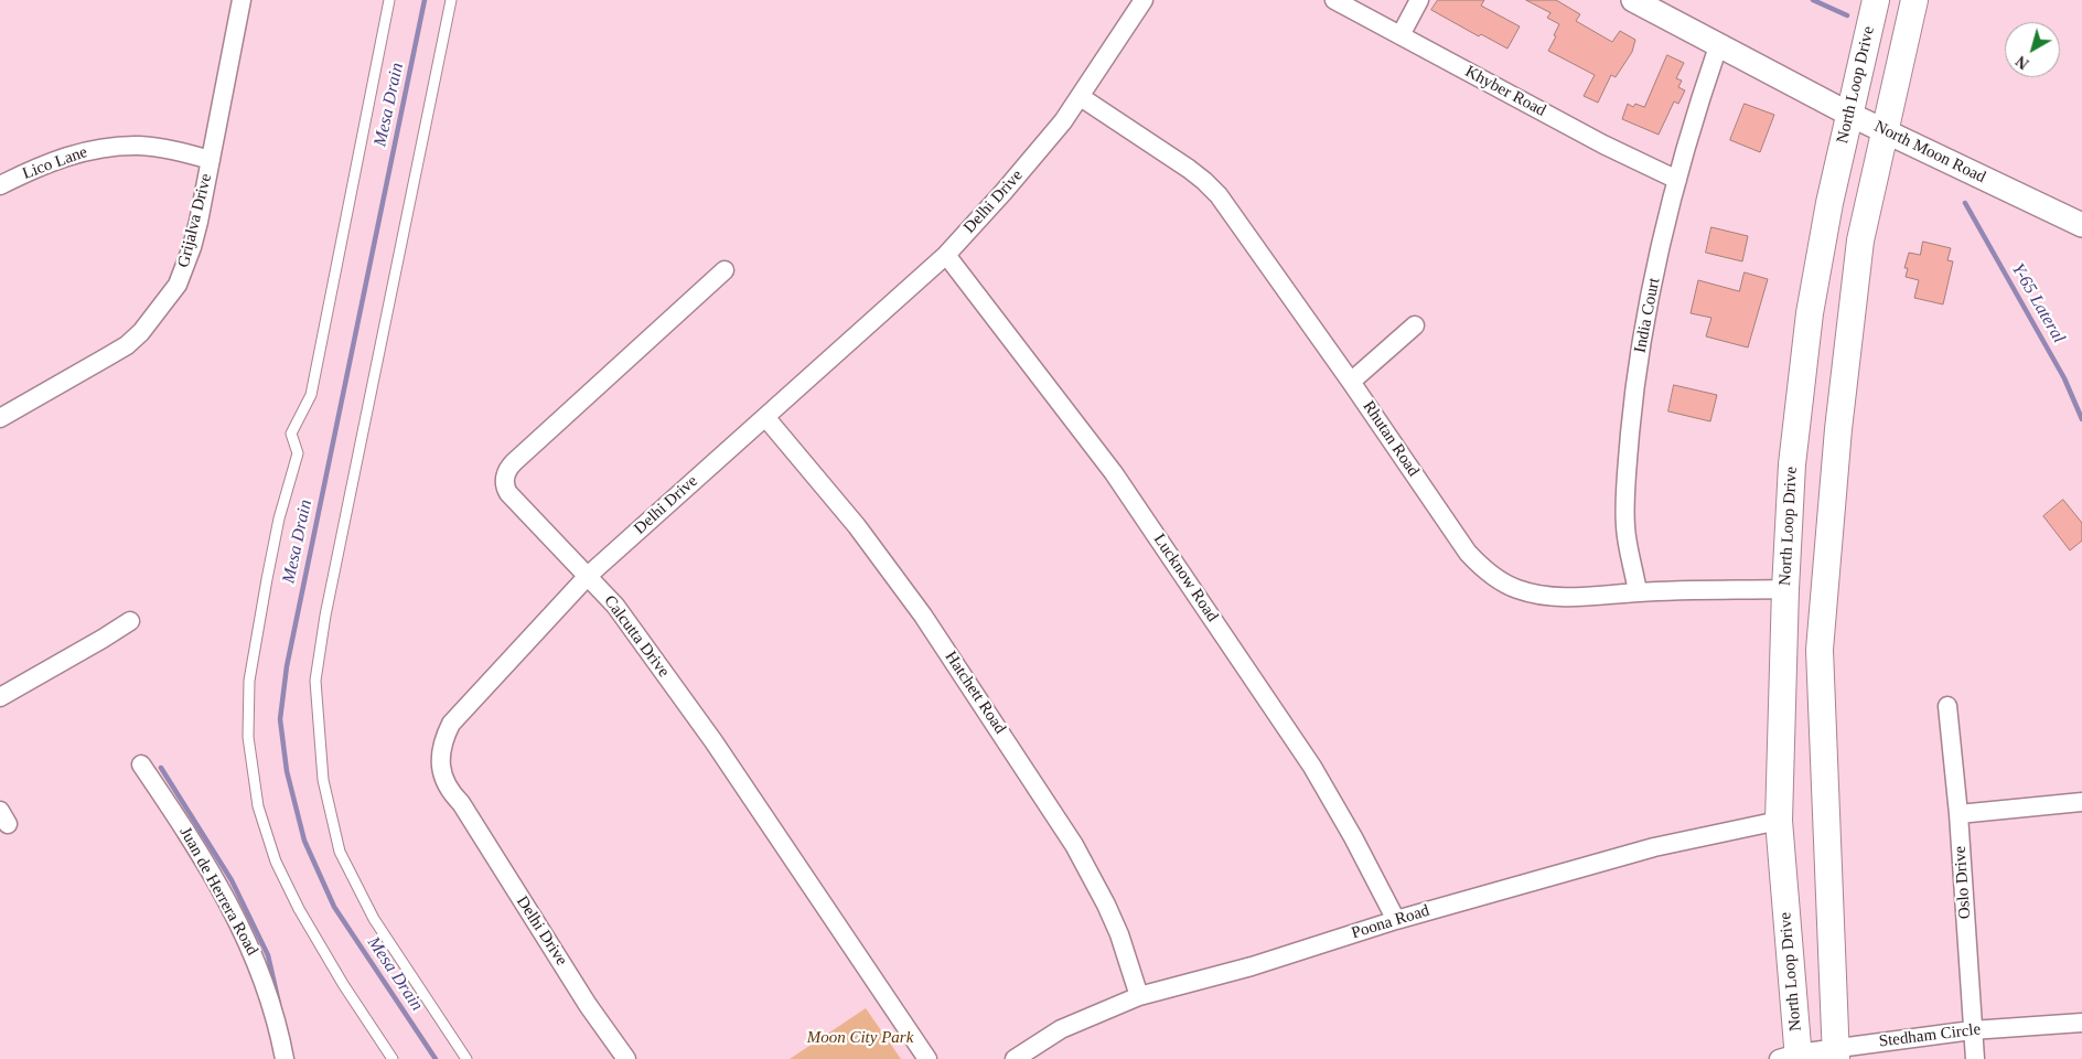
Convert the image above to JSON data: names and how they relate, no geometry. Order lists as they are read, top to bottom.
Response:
{
  "streets": {
    "main road": ["North Loop Drive"],
    "street": [
      "Khyber Road",
      "North Moon Road",
      "Lico Lane",
      "Delhi Drive",
      "Grijalva Drive",
      "India Court",
      "Rhutan Road",
      "Lucknow Road",
      "Calcutta Drive",
      "Hatchett Road",
      "Oslo Drive",
      "Juan de Herrera Road",
      "Poona Road",
      "Stedham Circle"
    ]
  },
  "crossings": [
    ["North Loop Drive", "North Moon Road"],
    ["North Loop Drive", "Rhutan Road"],
    ["North Loop Drive", "Poona Road"],
    ["North Loop Drive", "Stedham Circle"],
    ["Khyber Road", "India Court"],
    ["North Moon Road", "India Court"],
    ["Lico Lane", "Grijalva Drive"],
    ["Delhi Drive", "Rhutan Road"],
    ["Delhi Drive", "Lucknow Road"],
    ["Delhi Drive", "Calcutta Drive"],
    ["Delhi Drive", "Hatchett Road"],
    ["India Court", "Rhutan Road"],
    ["Lucknow Road", "Poona Road"],
    ["Hatchett Road", "Poona Road"],
    ["Oslo Drive", "Stedham Circle"]
  ],
  "water": ["Mesa Drain", "Y-65 Lateral"],
  "parks": ["Moon City Park"],
  "north": "bottom left"
}
